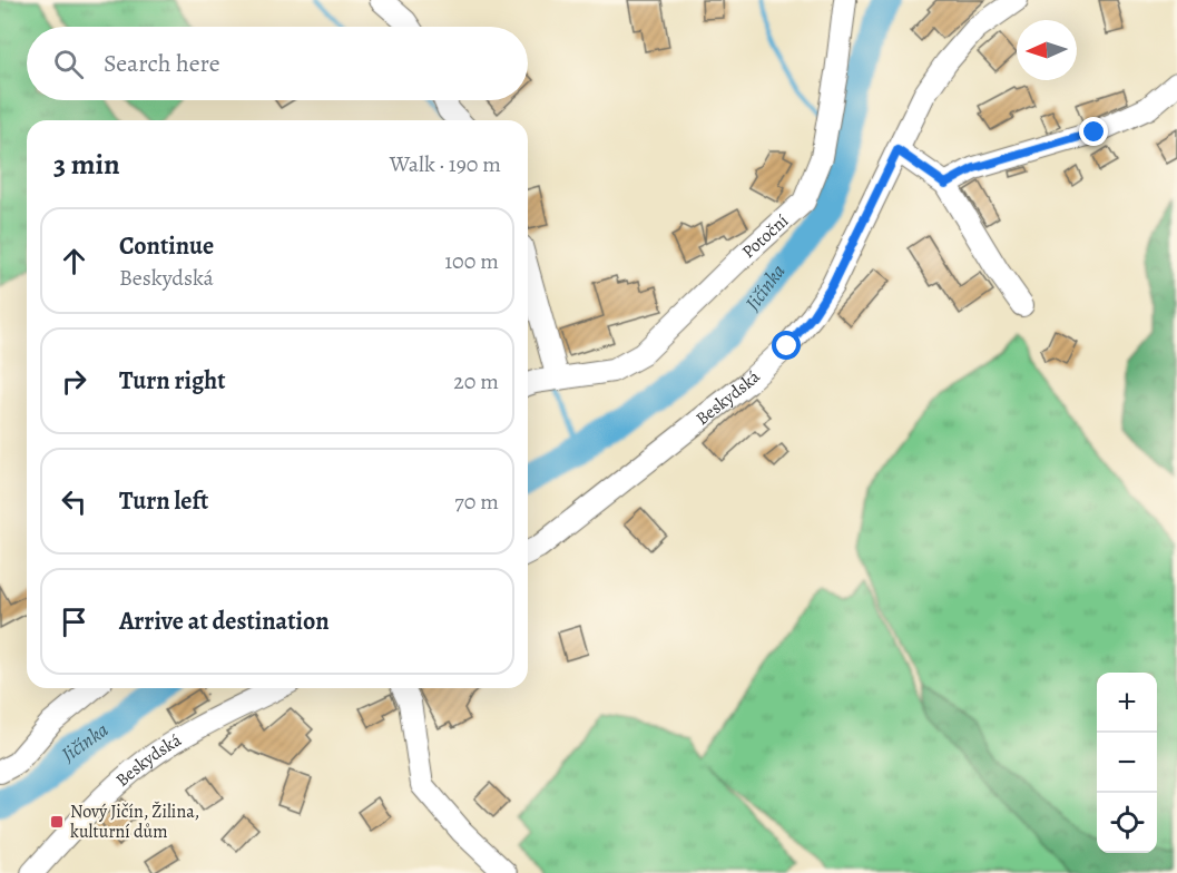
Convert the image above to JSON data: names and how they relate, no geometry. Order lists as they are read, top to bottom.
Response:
{
  "streets": {
    "street": ["Potoční", "Beskydská"]
  },
  "water": ["Jičínka"],
  "places": {
    "transit": ["Nový Jičín, Žilina, kulturní dům"]
  },
  "north": "left",
  "page": {
    "search": "Search here",
    "heading": ["3 min", "Walk · 190 m"],
    "list": [
      ["Continue", "Beskydská", "100 m"],
      ["Turn right", "20 m"],
      ["Turn left", "70 m"],
      "Arrive at destination"
    ],
    "map_buttons": ["+", "−"]
  }
}
